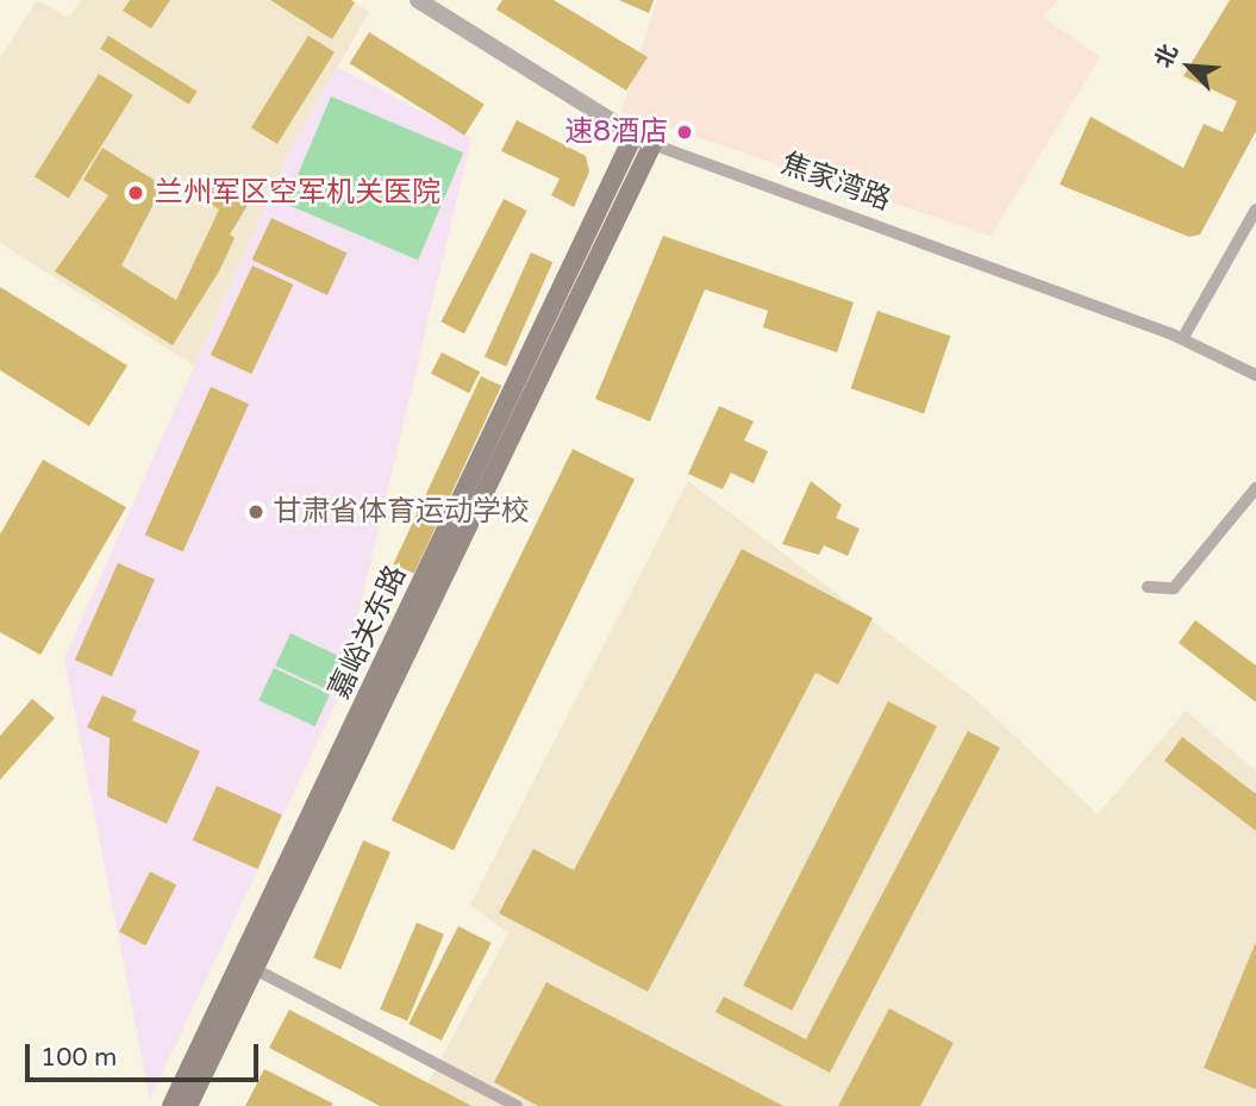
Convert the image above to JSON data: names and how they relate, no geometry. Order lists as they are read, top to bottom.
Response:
{
  "streets": {
    "main road": ["嘉峪关东路"],
    "street": ["焦家湾路"]
  },
  "crossings": [
    ["焦家湾路", "嘉峪关东路"]
  ],
  "places": ["速8酒店", "兰州军区空军机关医院", "甘肃省体育运动学校"],
  "scale_bar": "100 m",
  "north": "top left"
}
